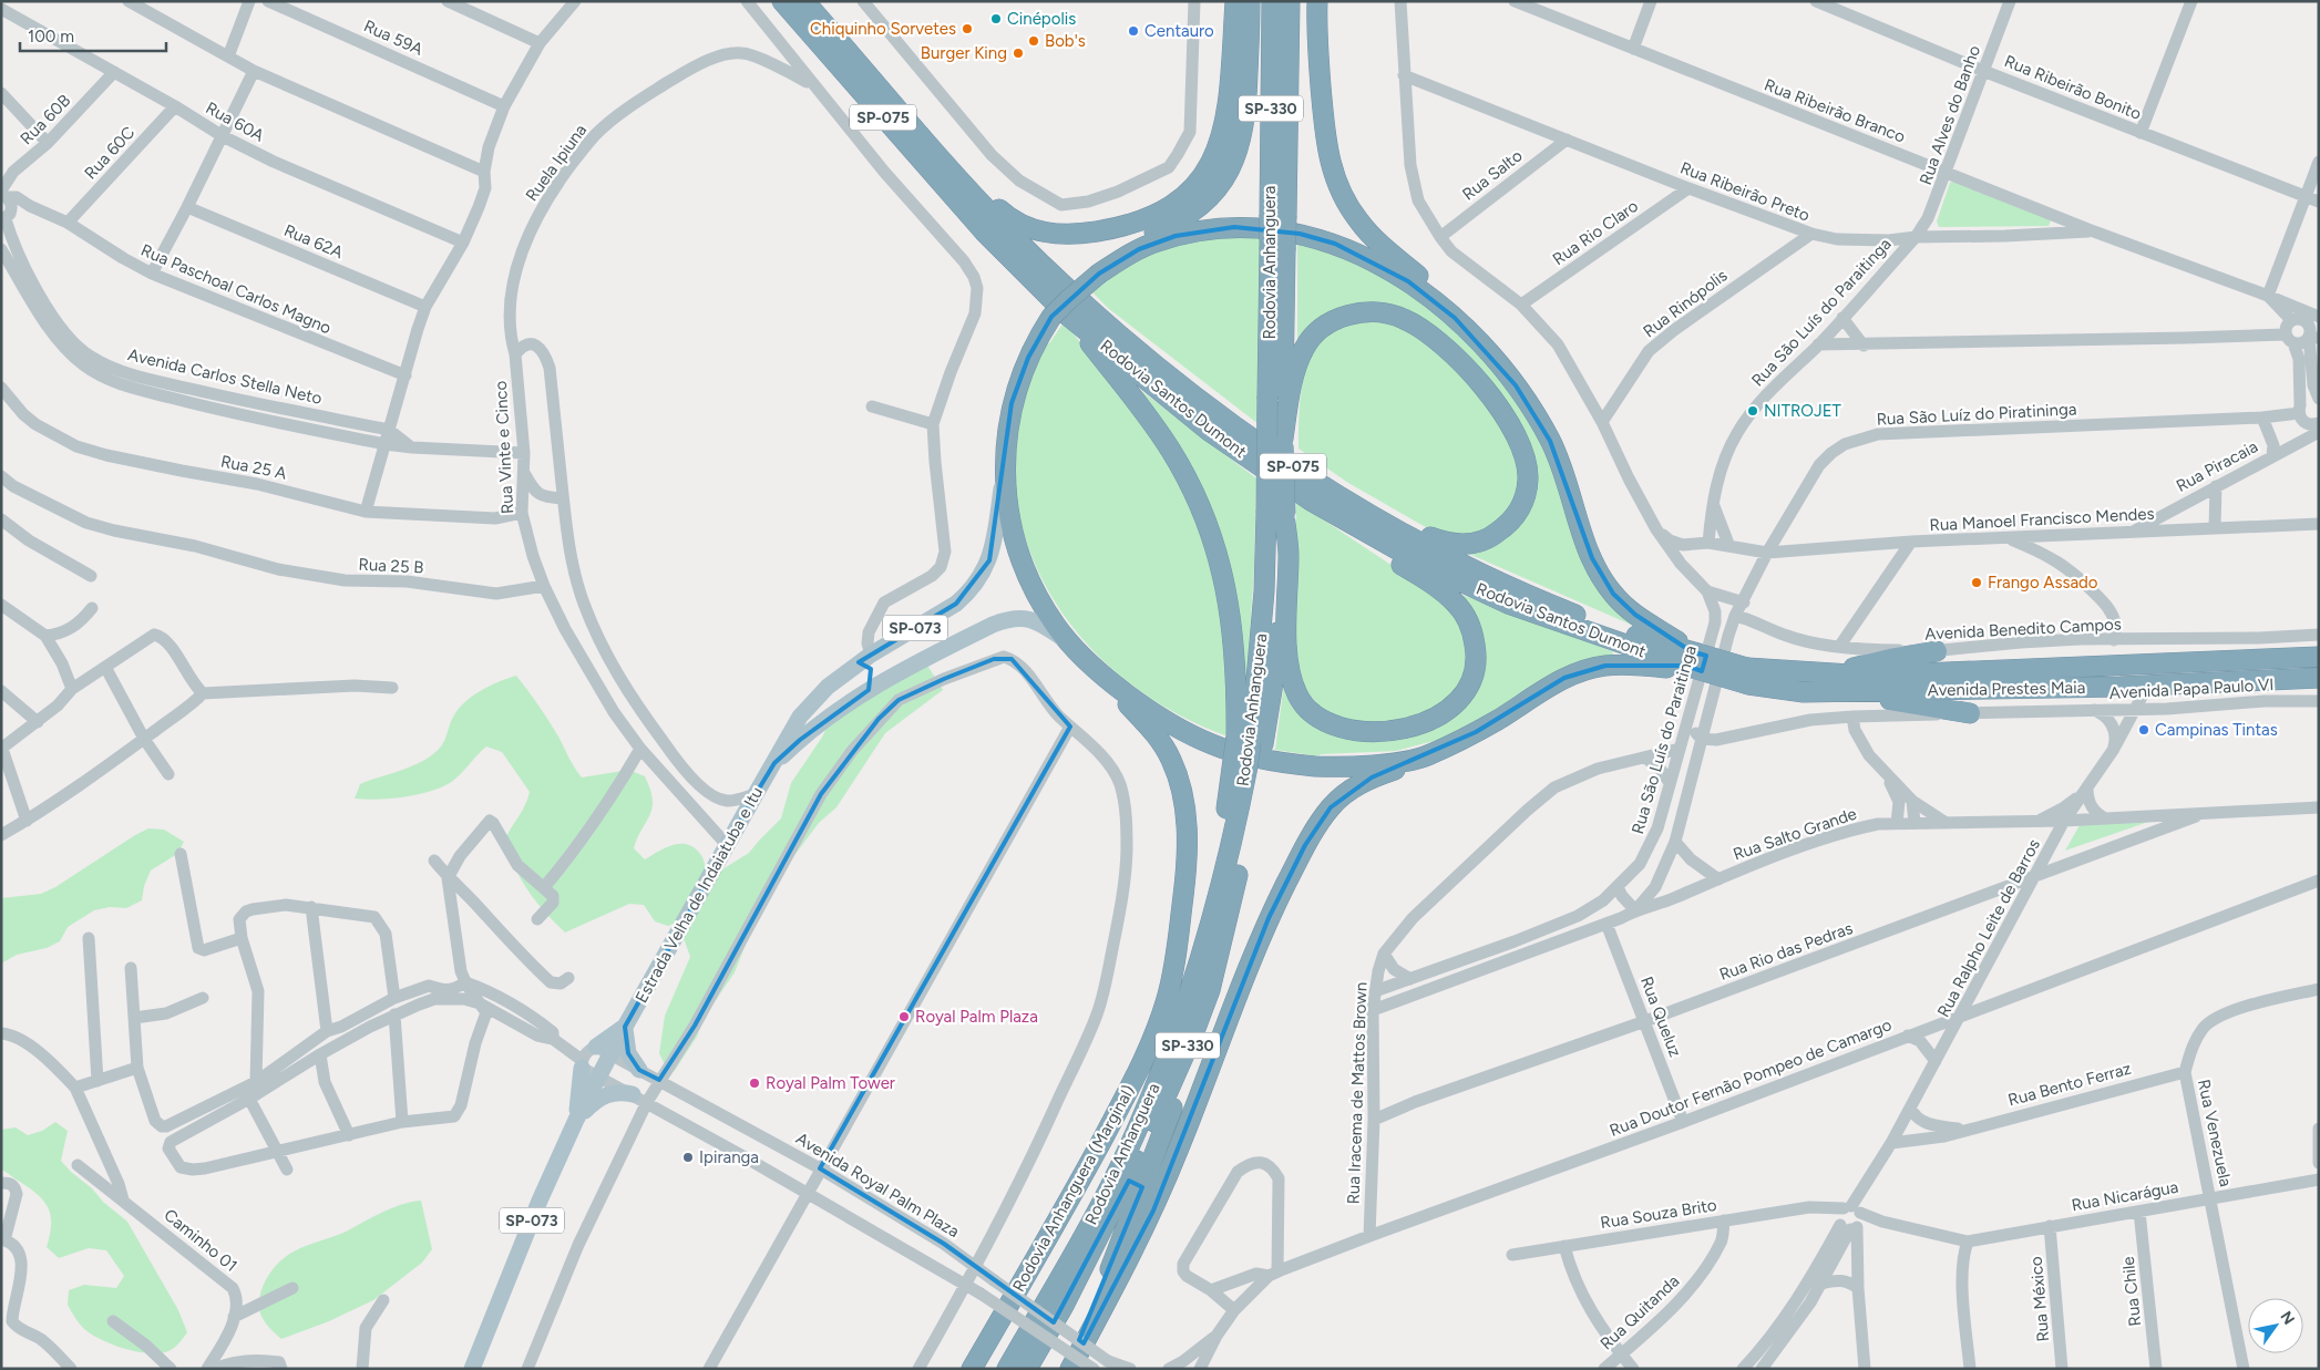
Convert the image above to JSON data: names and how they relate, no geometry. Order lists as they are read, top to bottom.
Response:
{
  "streets": {
    "highway": [
      "SP-330",
      "SP-075",
      "Rodovia Anhanguera",
      "Rodovia Santos Dumont",
      "Avenida Prestes Maia",
      "Rodovia Anhanguera (Marginal)"
    ],
    "main road": ["SP-073", "Estrada Velha de Indaiatuba e Itu"],
    "street": [
      "Rua 59A",
      "Rua Ribeirão Bonito",
      "Rua Ribeirão Branco",
      "Rua Alves do Banho",
      "Rua 60B",
      "Rua 60A",
      "Rua 60C",
      "Ruela Ipiuna",
      "Rua Salto",
      "Rua Ribeirão Preto",
      "Rua Rio Claro",
      "Rua 62A",
      "Rua Paschoal Carlos Magno",
      "Rua Rinópolis",
      "Rua São Luís do Paraitinga",
      "Avenida Carlos Stella Neto",
      "Rua São Luíz do Piratininga",
      "Rua Vinte e Cinco",
      "Rua Piracaia",
      "Rua 25 A",
      "Rua Manoel Francisco Mendes",
      "Rua 25 B",
      "Avenida Benedito Campos",
      "Avenida Papa Paulo VI",
      "Rua Salto Grande",
      "Rua Ralpho Leite de Barros",
      "Rua Rio das Pedras",
      "Rua Queluz",
      "Rua Doutor Fernão Pompeo de Camargo",
      "Rua Bento Ferraz",
      "Rua Iracema de Mattos Brown",
      "Rua Venezuela",
      "Avenida Royal Palm Plaza",
      "Rua Nicarágua",
      "Rua Souza Brito",
      "Caminho 01",
      "Rua Chile",
      "Rua México",
      "Rua Quitanda"
    ]
  },
  "crossings": [
    ["Rua Ribeirão Bonito", "Rua Alves do Banho"],
    ["Rua Ribeirão Branco", "Rua Alves do Banho"],
    ["Rua Ribeirão Branco", "Rua Ribeirão Preto"],
    ["Rua Alves do Banho", "Rua Ribeirão Preto"],
    ["Rua Alves do Banho", "Rua São Luís do Paraitinga"],
    ["Rua 60B", "Rua 60A"],
    ["Rua 60B", "Rua Paschoal Carlos Magno"],
    ["Rua 60B", "Avenida Carlos Stella Neto"],
    ["Rua 60A", "Rua 60C"],
    ["Rua 60C", "Rua Paschoal Carlos Magno"],
    ["Ruela Ipiuna", "Rua Vinte e Cinco"],
    ["Rua Salto", "Rua Ribeirão Preto"],
    ["Rua Ribeirão Preto", "Rua Rio Claro"],
    ["Rua Ribeirão Preto", "Rua Rinópolis"],
    ["Rua Ribeirão Preto", "Rua São Luís do Paraitinga"],
    ["Rua Paschoal Carlos Magno", "Avenida Carlos Stella Neto"],
    ["Rua São Luís do Paraitinga", "Rua São Luíz do Piratininga"],
    ["Rua São Luís do Paraitinga", "Rua Iracema de Mattos Brown"],
    ["Rodovia Santos Dumont", "Avenida Prestes Maia"],
    ["Rua São Luíz do Piratininga", "Rua Manoel Francisco Mendes"],
    ["Rua São Luíz do Piratininga", "Avenida Benedito Campos"],
    ["Rua São Luíz do Piratininga", "Avenida Papa Paulo VI"],
    ["Rua São Luíz do Piratininga", "Rua Salto Grande"],
    ["Rua Vinte e Cinco", "Rua 25 A"],
    ["Rua Vinte e Cinco", "Rua 25 B"],
    ["Rua Vinte e Cinco", "Estrada Velha de Indaiatuba e Itu"],
    ["Rua Piracaia", "Rua Manoel Francisco Mendes"],
    ["SP-073", "Estrada Velha de Indaiatuba e Itu"],
    ["SP-073", "Avenida Royal Palm Plaza"],
    ["Avenida Prestes Maia", "Rua Ralpho Leite de Barros"],
    ["Avenida Papa Paulo VI", "Rua Ralpho Leite de Barros"],
    ["Rua Salto Grande", "Rua Ralpho Leite de Barros"],
    ["Rua Salto Grande", "Rua Rio das Pedras"],
    ["Rua Salto Grande", "Rua Queluz"],
    ["Rua Salto Grande", "Rua Iracema de Mattos Brown"],
    ["Rua Ralpho Leite de Barros", "Rua Rio das Pedras"],
    ["Rua Ralpho Leite de Barros", "Rua Doutor Fernão Pompeo de Camargo"],
    ["Rua Ralpho Leite de Barros", "Rua Bento Ferraz"],
    ["Rua Ralpho Leite de Barros", "Rua Souza Brito"],
    ["Rua Rio das Pedras", "Rua Queluz"],
    ["Rua Rio das Pedras", "Rua Iracema de Mattos Brown"],
    ["Rua Queluz", "Rua Doutor Fernão Pompeo de Camargo"],
    ["Rua Doutor Fernão Pompeo de Camargo", "Rua Iracema de Mattos Brown"],
    ["Rua Bento Ferraz", "Rua Venezuela"],
    ["Rua Venezuela", "Rua Nicarágua"],
    ["Rua Nicarágua", "Rua Souza Brito"],
    ["Rua Nicarágua", "Rua Chile"],
    ["Rua Nicarágua", "Rua México"],
    ["Rua Souza Brito", "Rua Quitanda"]
  ],
  "places": [
    "Cinépolis",
    "Chiquinho Sorvetes",
    "Centauro",
    "Bob's",
    "Burger King",
    "NITROJET",
    "Frango Assado",
    "Campinas Tintas",
    "Royal Palm Plaza",
    "Royal Palm Tower",
    "Ipiranga"
  ],
  "scale_bar": "100 m",
  "north": "top right"
}
